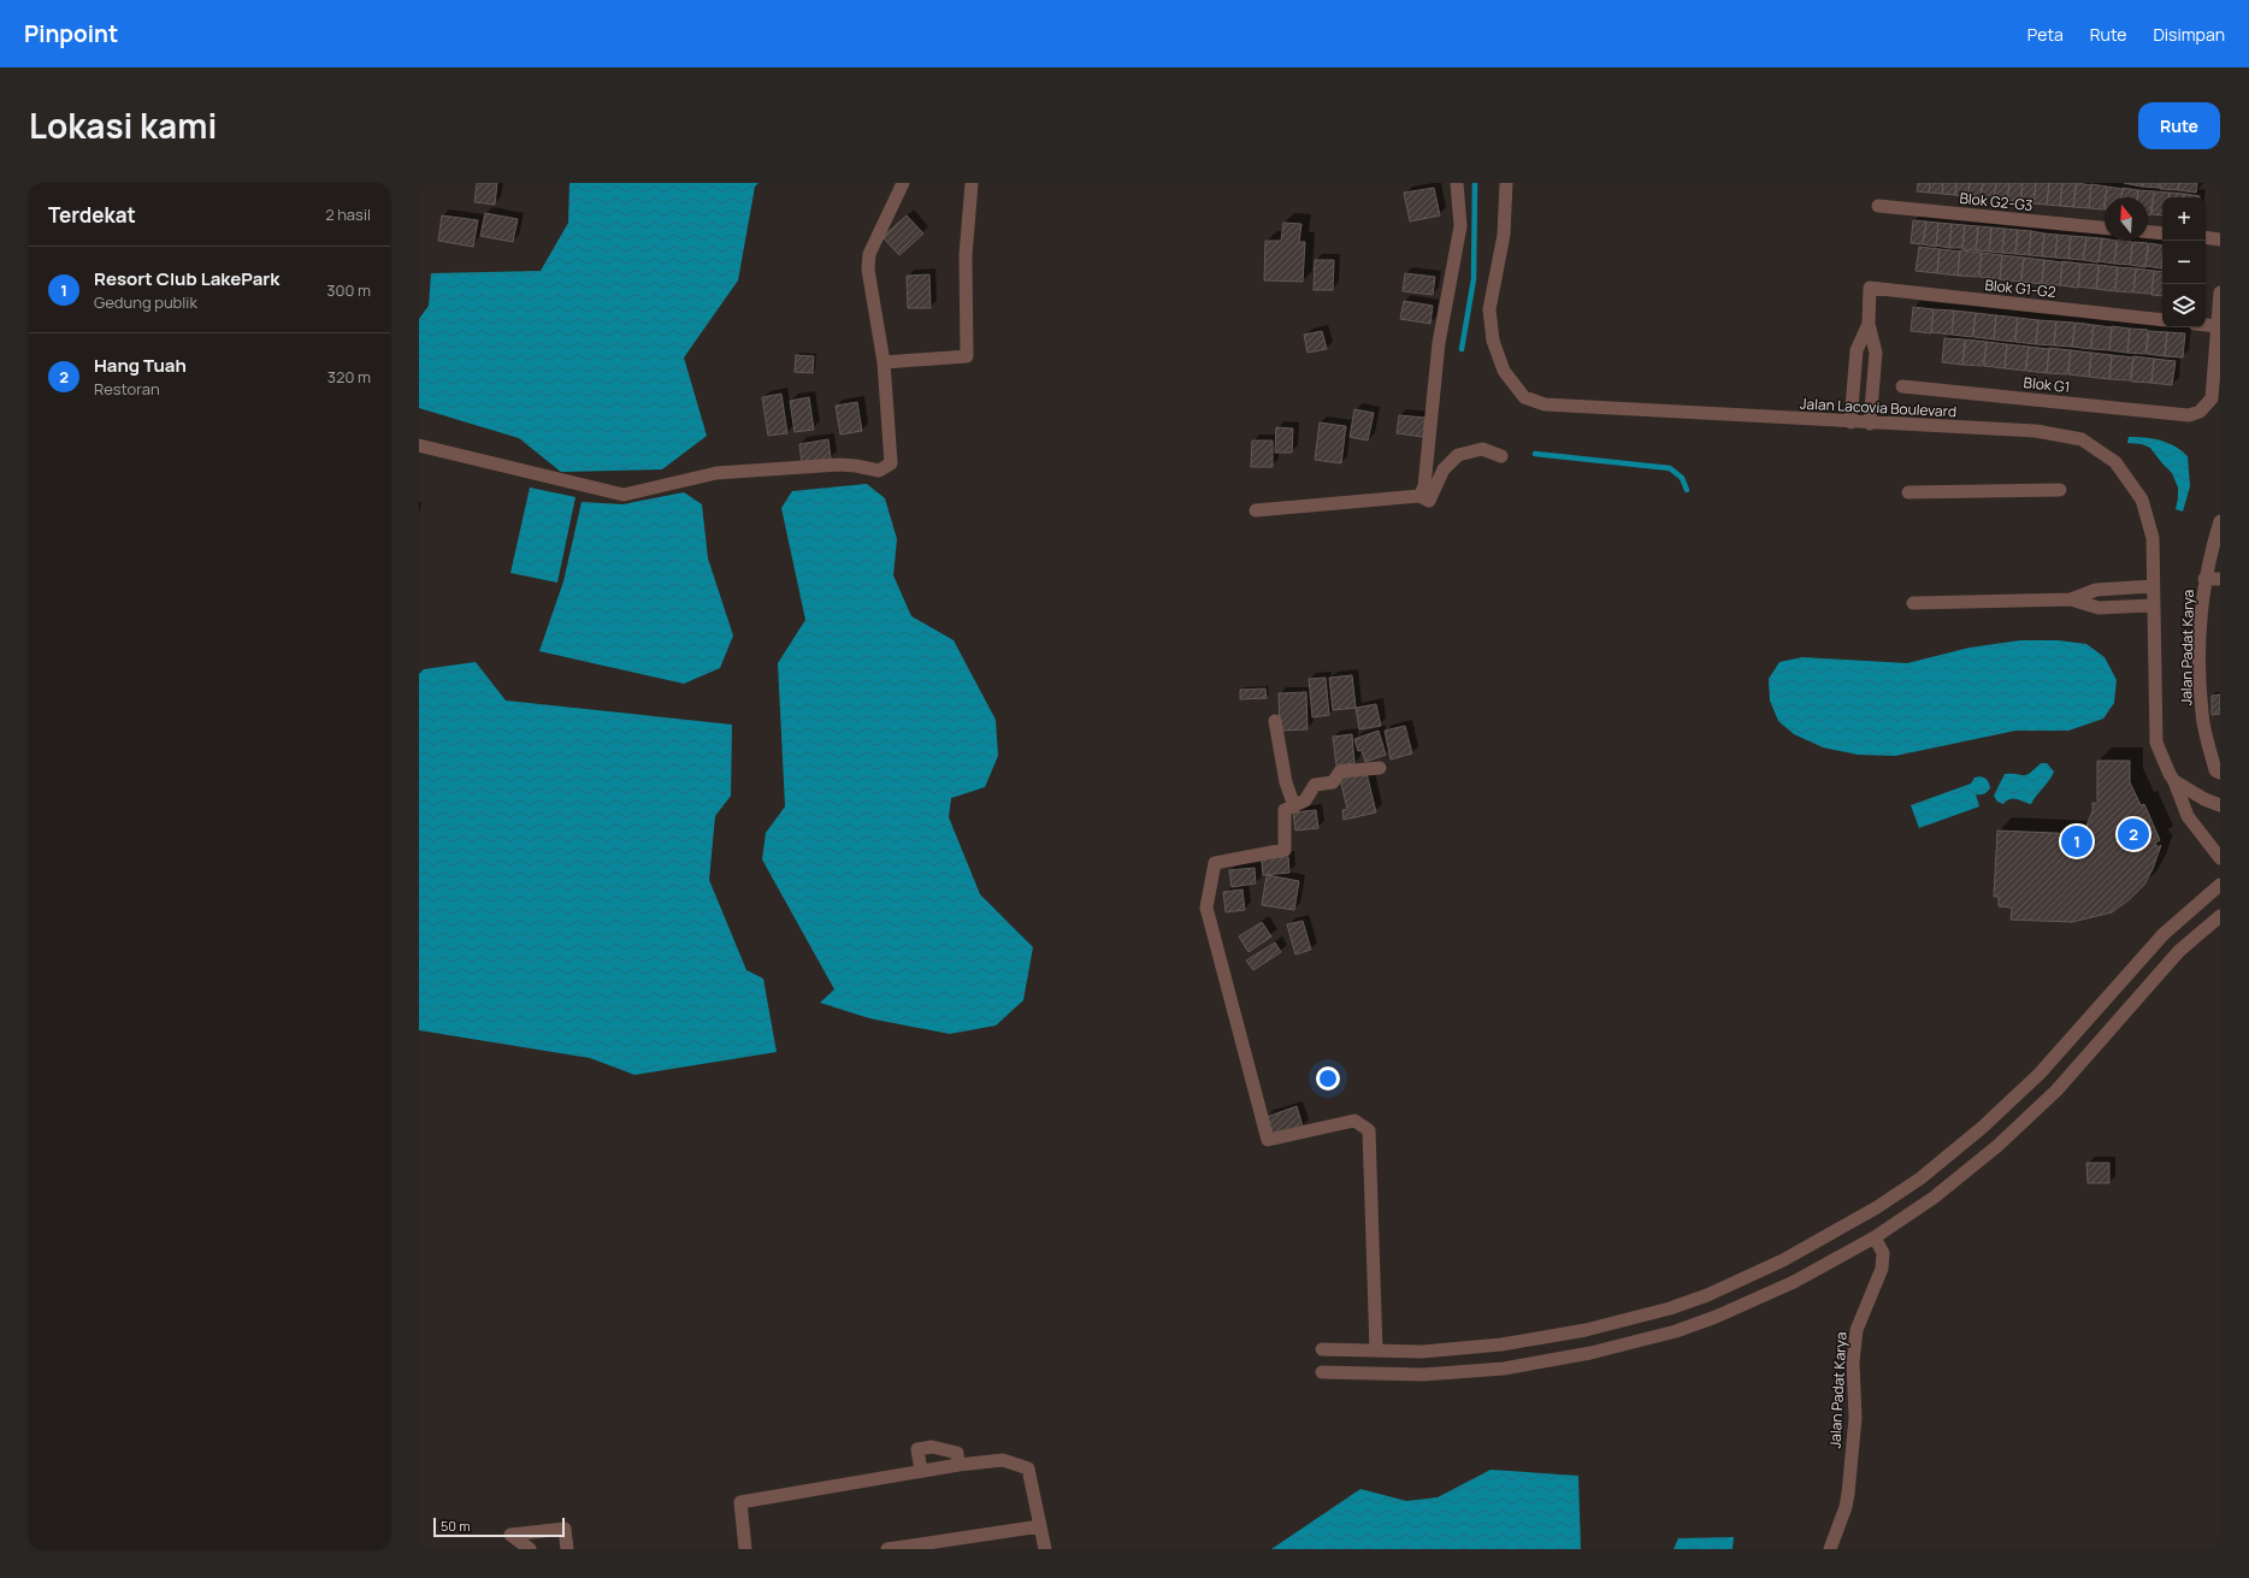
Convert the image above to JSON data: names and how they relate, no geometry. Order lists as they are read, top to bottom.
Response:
{
  "streets": {
    "street": [
      "Blok G2-G3",
      "Blok G1-G2",
      "Blok G1",
      "Jalan Lacovia Boulevard",
      "Jalan Padat Karya"
    ]
  },
  "scale_bar": "50 m",
  "north": "top",
  "page": {
    "header": "Pinpoint",
    "nav": ["Peta", "Rute", "Disimpan"],
    "title": "Lokasi kami",
    "buttons": "Rute",
    "heading": ["Terdekat", "2 hasil"],
    "map_buttons": ["+", "−"],
    "list": [
      {
        "mark": "1",
        "name": "Resort Club LakePark",
        "note": "Gedung publik",
        "value": "300 m"
      },
      {
        "mark": "2",
        "name": "Hang Tuah",
        "note": "Restoran",
        "value": "320 m"
      }
    ],
    "pins": ["2", "1"],
    "scale": "50 m"
  }
}
